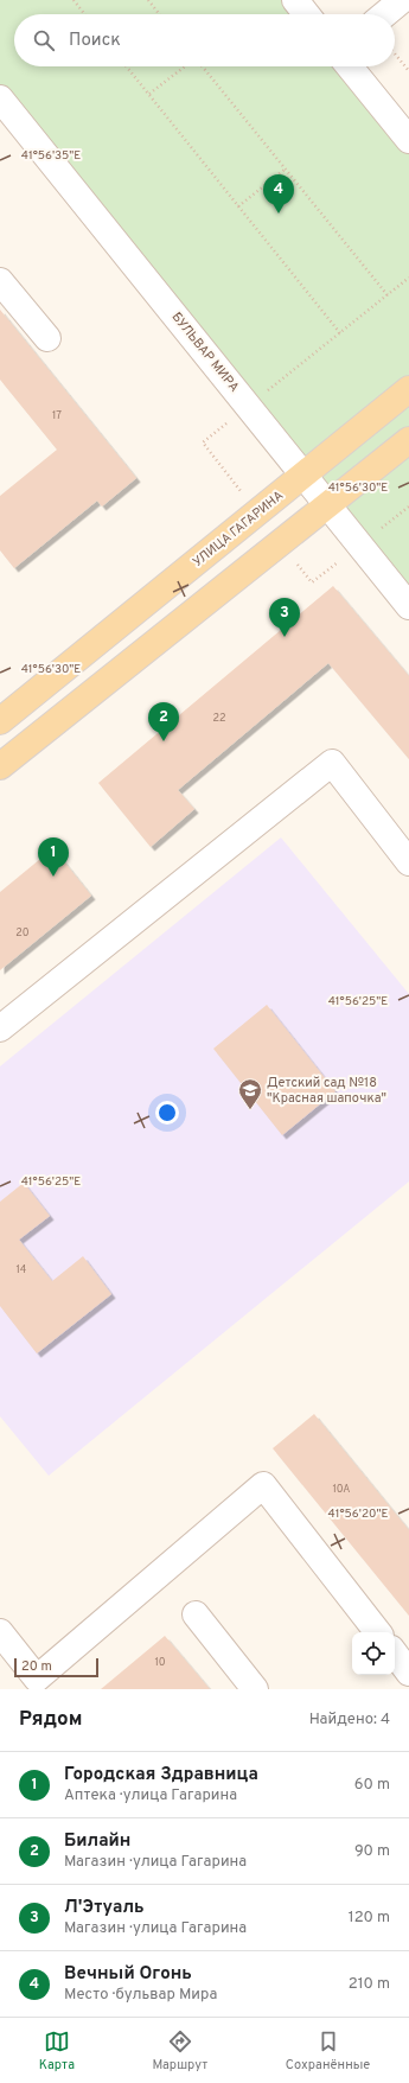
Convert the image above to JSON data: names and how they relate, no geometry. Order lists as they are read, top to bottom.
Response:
{
  "streets": {
    "main road": ["УЛИЦА ГАГАРИНА"],
    "street": ["БУЛЬВАР МИРА"]
  },
  "crossings": [
    ["БУЛЬВАР МИРА", "УЛИЦА ГАГАРИНА"]
  ],
  "places": {
    "school or university": ["Детский сад №18 \"Красная шапочка\""]
  },
  "house_numbers": [
    "17",
    "22",
    "20",
    "14",
    "10А",
    "10"
  ],
  "scale_bar": "20 m",
  "page": {
    "search": "Поиск",
    "pins": [
      "4",
      "3",
      "2",
      "1"
    ],
    "scale": "20 m",
    "heading": ["Рядом", "Найдено: 4"],
    "list": [
      {
        "mark": "1",
        "name": "Городская Здравница",
        "note": "Аптека · улица Гагарина",
        "value": "60 m"
      },
      {
        "mark": "2",
        "name": "Билайн",
        "note": "Магазин · улица Гагарина",
        "value": "90 m"
      },
      {
        "mark": "3",
        "name": "Л'Этуаль",
        "note": "Магазин · улица Гагарина",
        "value": "120 m"
      },
      {
        "mark": "4",
        "name": "Вечный Огонь",
        "note": "Место · бульвар Мира",
        "value": "210 m"
      }
    ],
    "nav": ["Карта", "Маршрут", "Сохранённые"]
  },
  "coordinates": [
    "41°56'35\"E",
    "41°56'30\"E",
    "41°56'25\"E",
    "41°56'20\"E"
  ]
}
